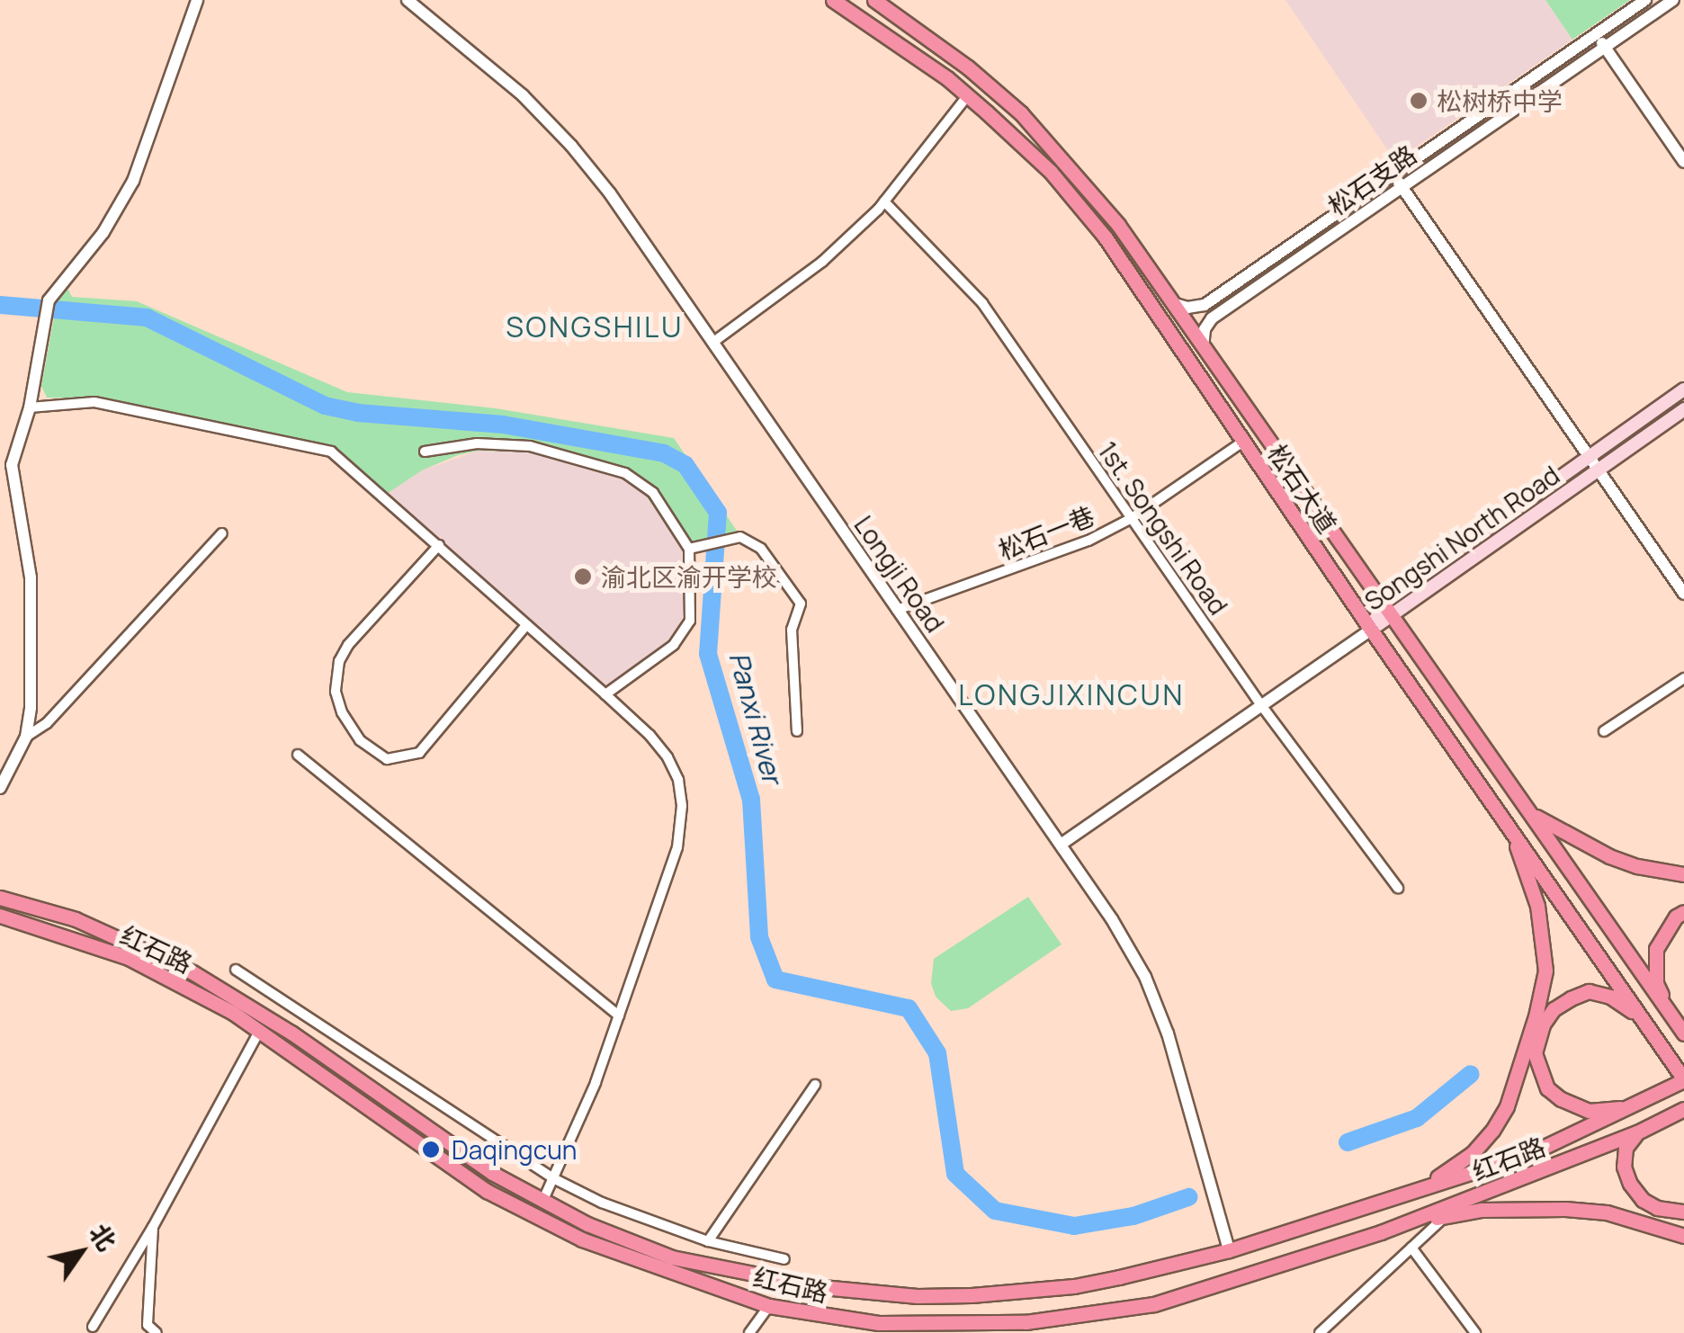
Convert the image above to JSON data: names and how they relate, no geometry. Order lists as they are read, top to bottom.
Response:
{
  "streets": {
    "highway": ["松石大道", "红石路"],
    "main road": ["Songshi North Road"],
    "street": [
      "松石支路",
      "1st. Songshi Road",
      "松石一巷",
      "Longji Road"
    ]
  },
  "crossings": [
    ["松石支路", "松石大道"],
    ["松石大道", "松石一巷"],
    ["松石大道", "Songshi North Road"],
    ["松石大道", "红石路"],
    ["1st. Songshi Road", "松石一巷"],
    ["松石一巷", "Longji Road"],
    ["Longji Road", "红石路"]
  ],
  "districts": ["SONGSHILU", "LONGJIXINCUN"],
  "water": ["Panxi River"],
  "places": ["松树桥中学", "渝北区渝开学校", "Daqingcun"],
  "north": "top right"
}
